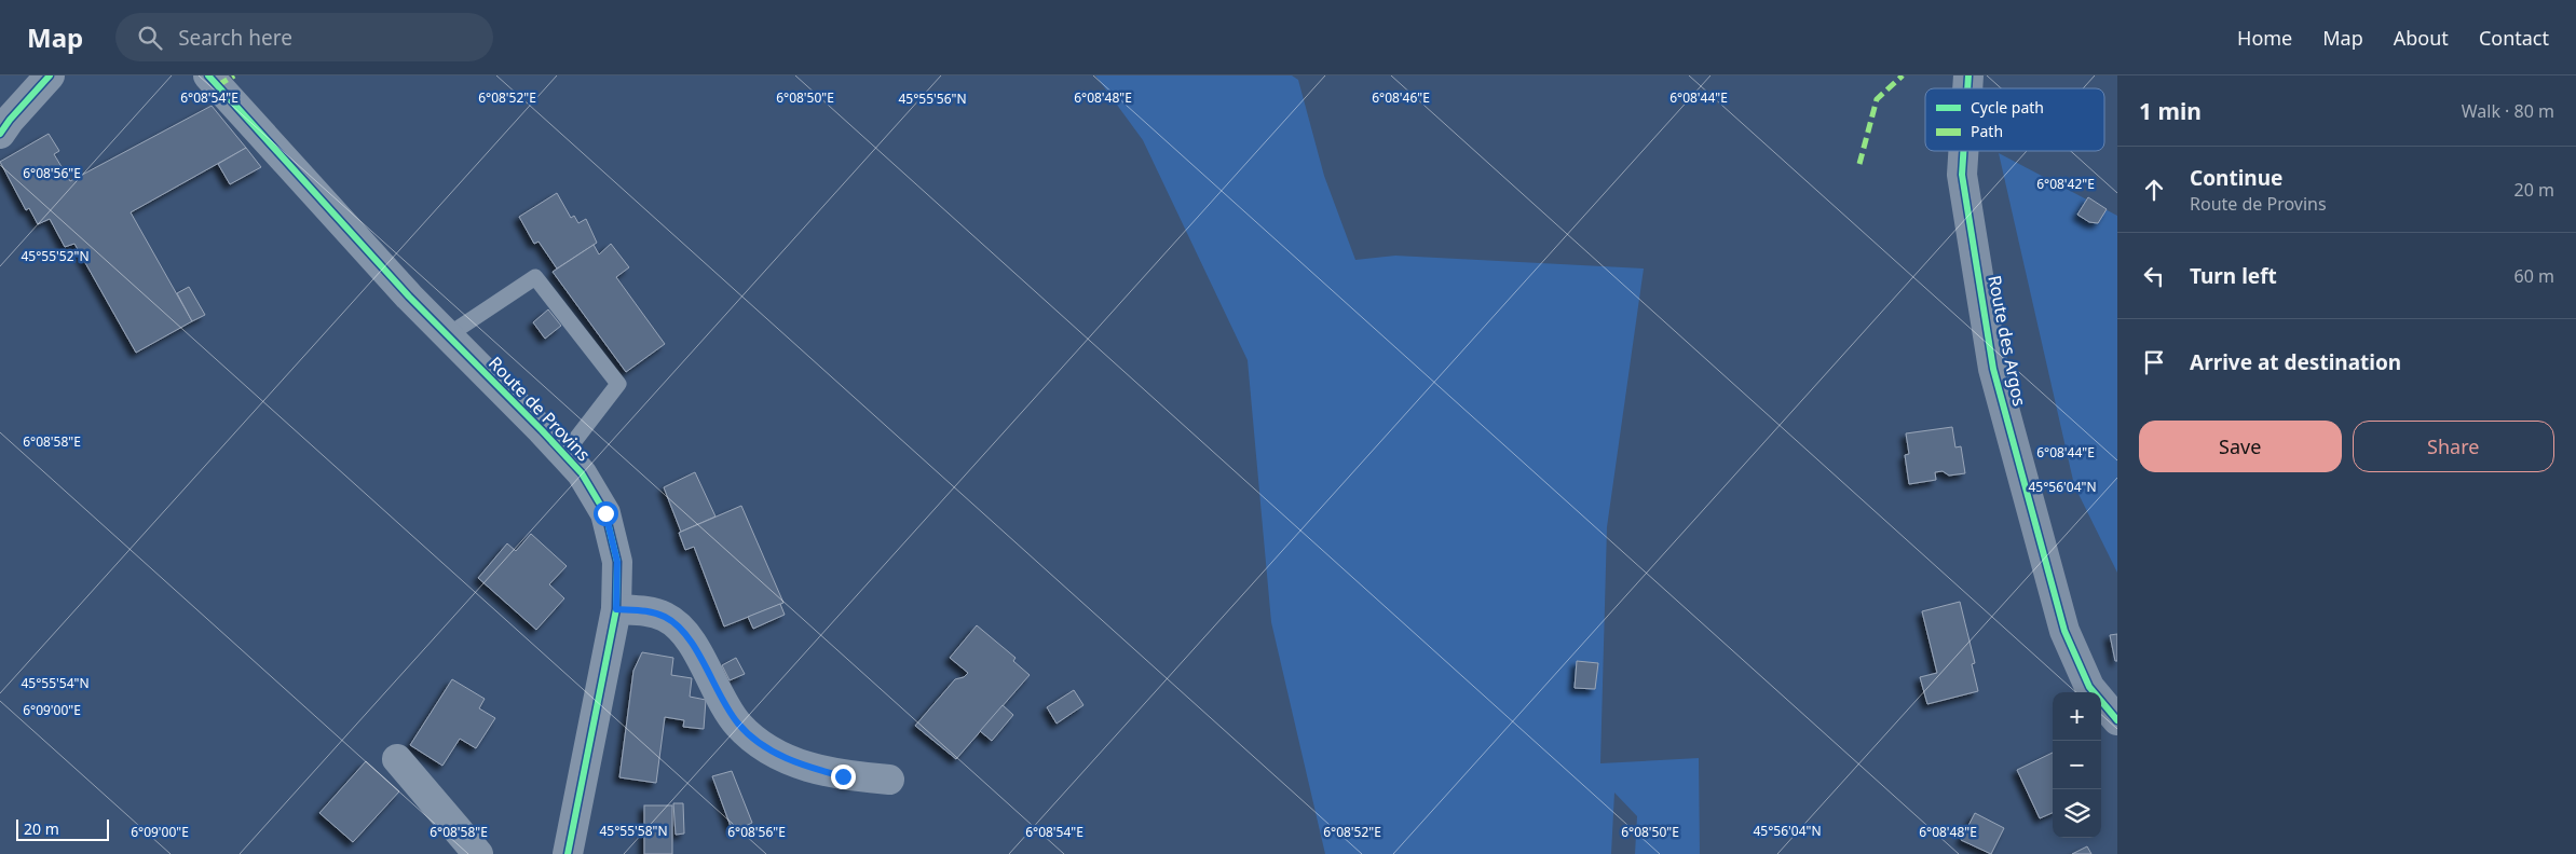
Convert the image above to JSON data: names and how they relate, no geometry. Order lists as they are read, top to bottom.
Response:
{
  "streets": {
    "street": ["Route des Argos", "Route de Provins"]
  },
  "legend": ["Cycle path", "Path"],
  "scale_bar": "20 m",
  "page": {
    "header": "Map",
    "search": "Search here",
    "nav": [
      "Home",
      "Map",
      "About",
      "Contact"
    ],
    "heading": ["1 min", "Walk · 80 m"],
    "list": [
      ["Continue", "Route de Provins", "20 m"],
      ["Turn left", "60 m"],
      "Arrive at destination"
    ],
    "buttons": ["Save", "Share"],
    "map_buttons": ["+", "−"],
    "scale": "20 m"
  },
  "coordinates": [
    "6°08'50\"E",
    "6°08'54\"E",
    "6°08'52\"E",
    "6°08'48\"E",
    "6°08'46\"E",
    "6°08'44\"E",
    "45°55'56\"N",
    "6°08'56\"E",
    "6°08'42\"E",
    "45°55'52\"N",
    "6°08'58\"E",
    "45°56'04\"N",
    "45°55'54\"N",
    "6°09'00\"E",
    "45°55'58\"N"
  ]
}
